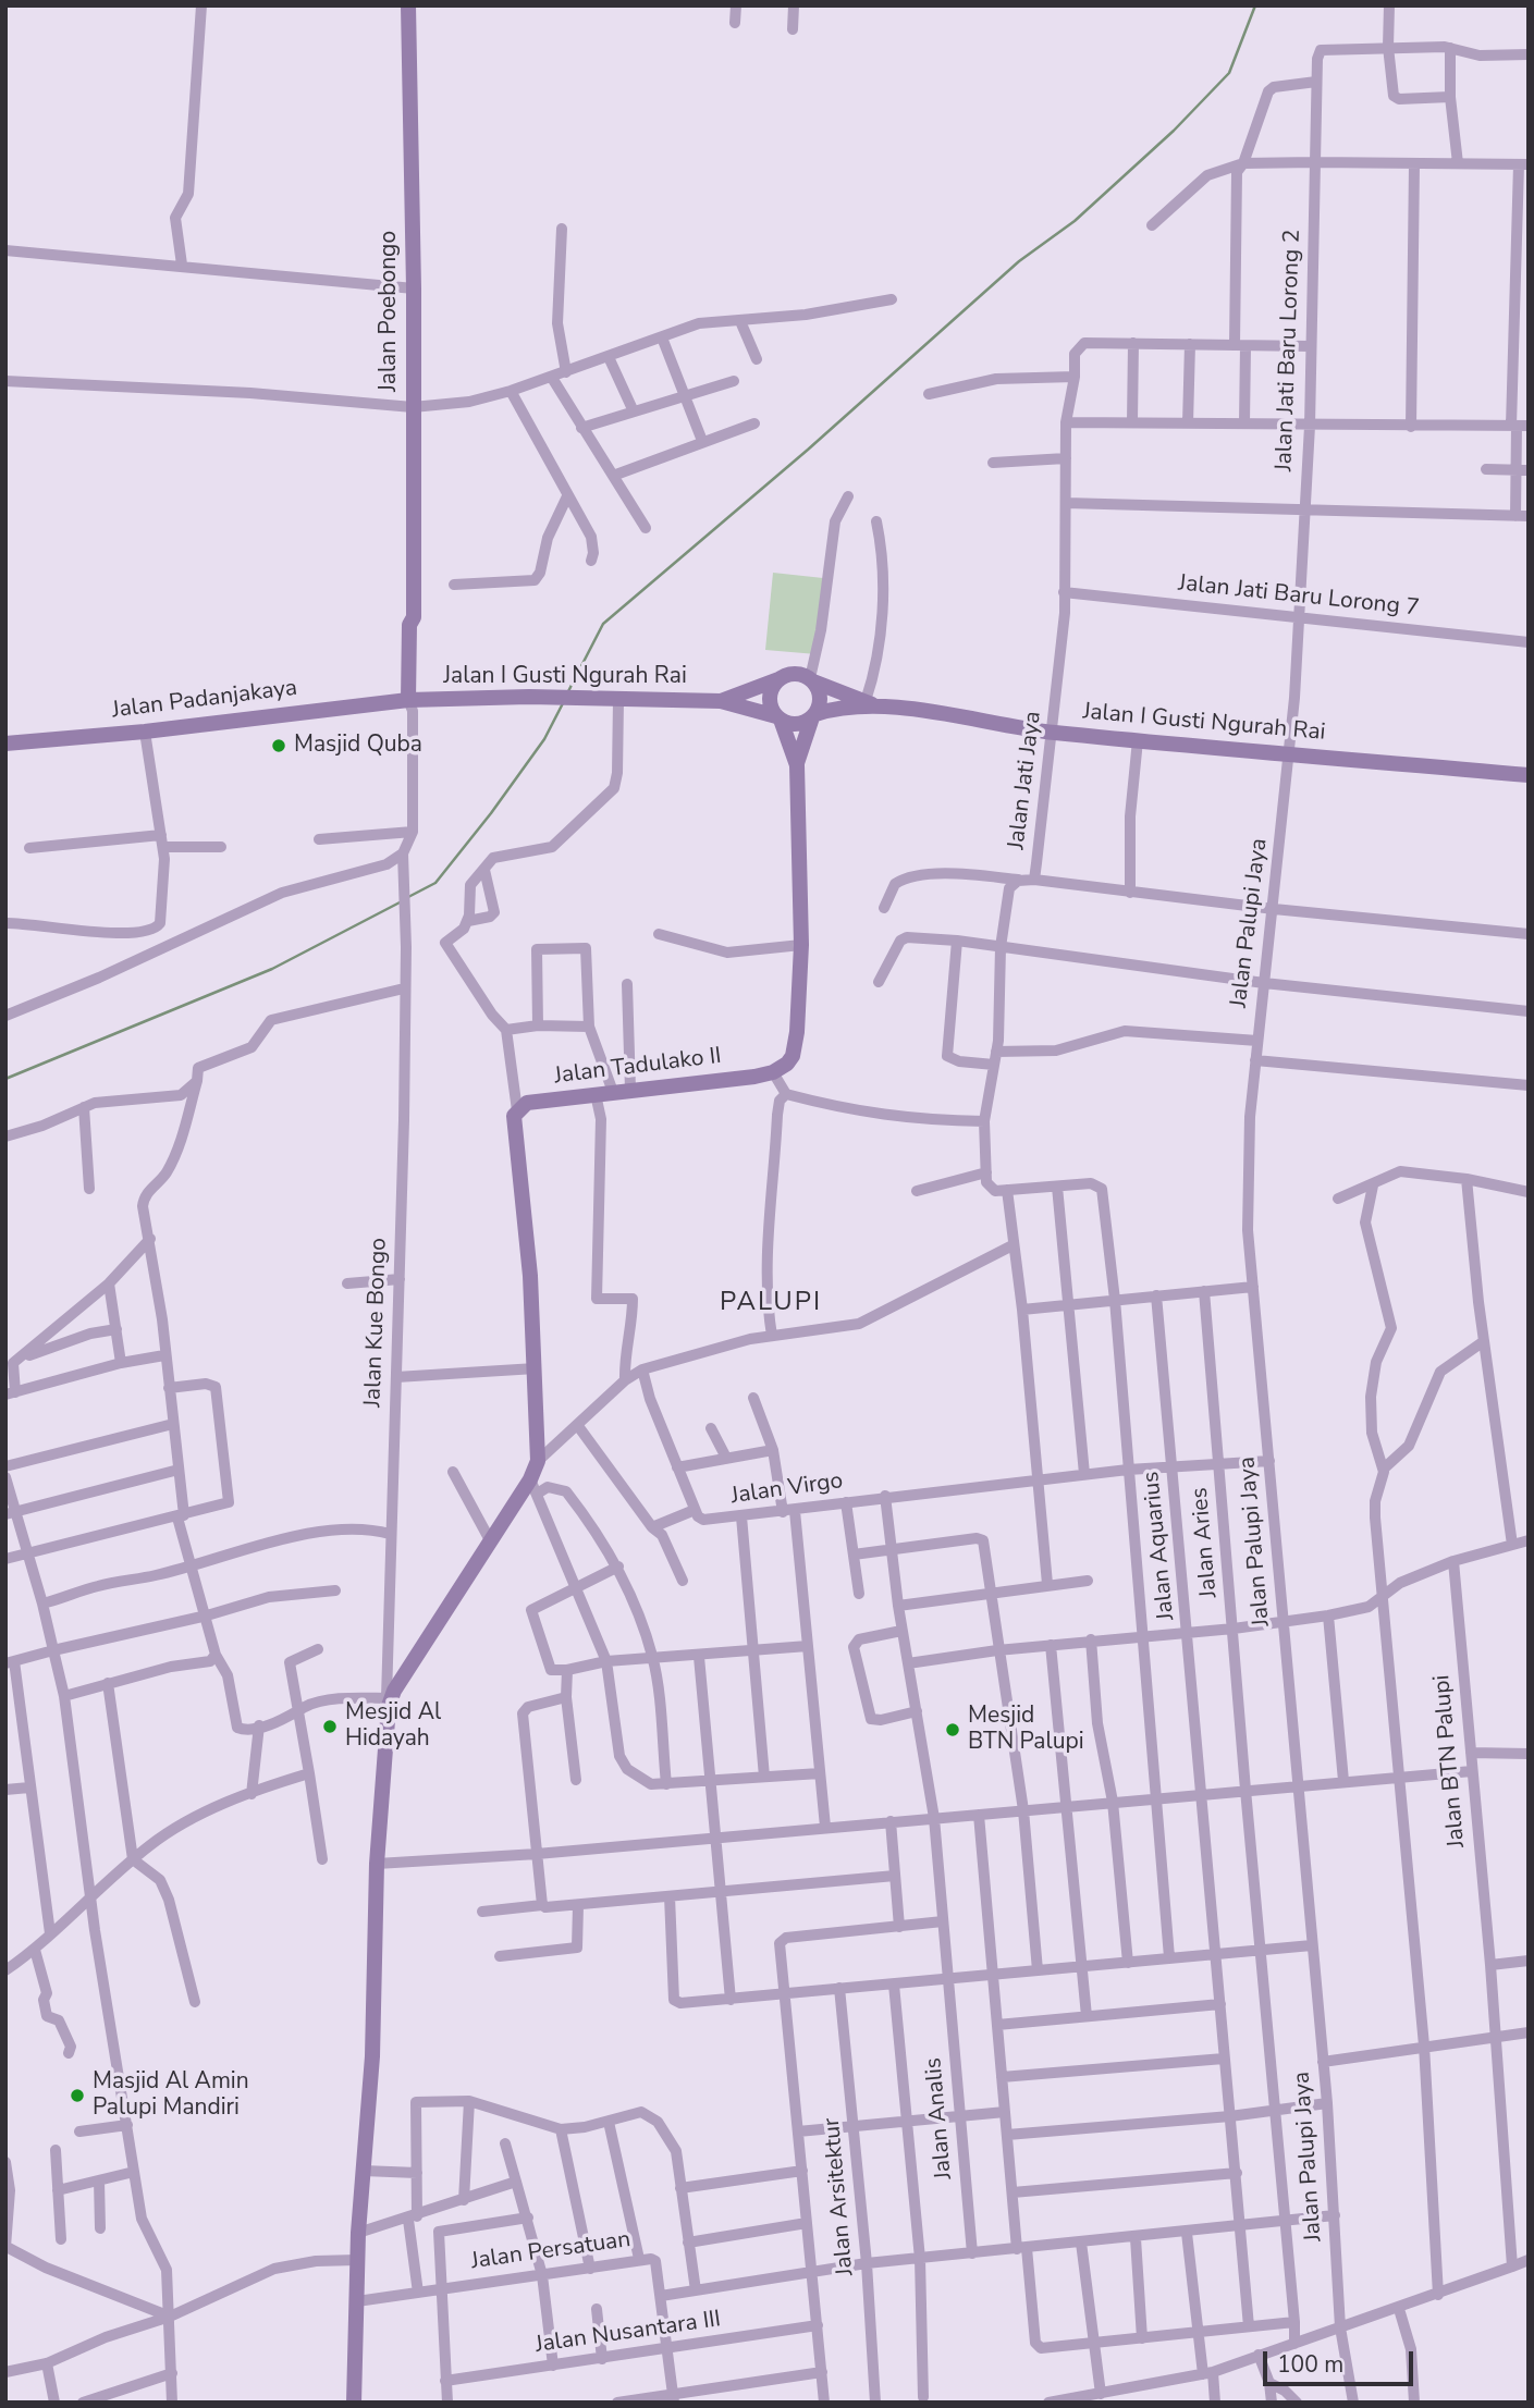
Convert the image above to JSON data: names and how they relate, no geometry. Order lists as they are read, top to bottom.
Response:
{
  "streets": {
    "main road": [
      "Jalan Poebongo",
      "Jalan I Gusti Ngurah Rai",
      "Jalan Padanjakaya",
      "Jalan Tadulako II"
    ],
    "street": [
      "Jalan Jati Baru Lorong 2",
      "Jalan Jati Baru Lorong 7",
      "Jalan Jati Jaya",
      "Jalan Palupi Jaya",
      "Jalan Kue Bongo",
      "Jalan Virgo",
      "Jalan Aries",
      "Jalan Aquarius",
      "Jalan BTN Palupi",
      "Jalan Analis",
      "Jalan Arsitektur",
      "Jalan Persatuan",
      "Jalan Nusantara III"
    ]
  },
  "crossings": [
    ["Jalan Poebongo", "Jalan I Gusti Ngurah Rai"],
    ["Jalan Poebongo", "Jalan Padanjakaya"],
    ["Jalan Jati Baru Lorong 2", "Jalan Jati Baru Lorong 7"],
    ["Jalan Jati Baru Lorong 2", "Jalan I Gusti Ngurah Rai"],
    ["Jalan Jati Baru Lorong 2", "Jalan Jati Jaya"],
    ["Jalan Jati Baru Lorong 2", "Jalan Palupi Jaya"],
    ["Jalan Jati Baru Lorong 7", "Jalan Jati Jaya"],
    ["Jalan I Gusti Ngurah Rai", "Jalan Padanjakaya"],
    ["Jalan I Gusti Ngurah Rai", "Jalan Jati Jaya"],
    ["Jalan I Gusti Ngurah Rai", "Jalan Palupi Jaya"],
    ["Jalan Palupi Jaya", "Jalan Virgo"],
    ["Jalan Palupi Jaya", "Jalan Nusantara III"],
    ["Jalan Virgo", "Jalan Aries"],
    ["Jalan Virgo", "Jalan Aquarius"],
    ["Jalan Aries", "Jalan Nusantara III"],
    ["Jalan Aquarius", "Jalan Nusantara III"],
    ["Jalan Analis", "Jalan Nusantara III"],
    ["Jalan Arsitektur", "Jalan Nusantara III"],
    ["Jalan Persatuan", "Jalan Nusantara III"]
  ],
  "districts": ["PALUPI"],
  "places": [
    "Masjid Quba",
    "Mesjid Al Hidayah",
    "Mesjid BTN Palupi",
    "Masjid Al Amin Palupi Mandiri"
  ],
  "scale_bar": "100 m"
}
